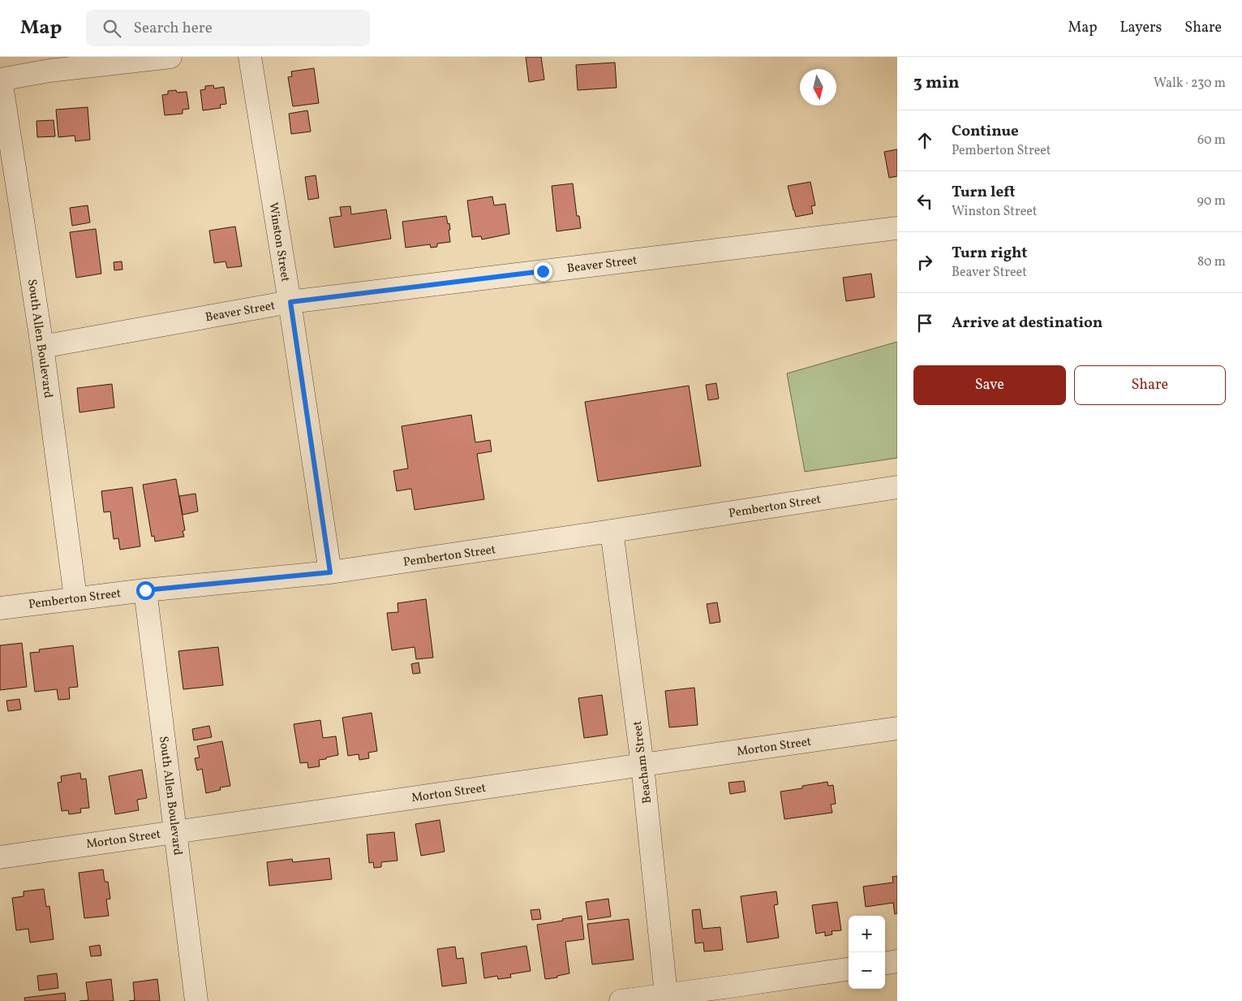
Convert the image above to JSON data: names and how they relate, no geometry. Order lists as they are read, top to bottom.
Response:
{
  "streets": {
    "street": [
      "Winston Street",
      "Beaver Street",
      "South Allen Boulevard",
      "Pemberton Street",
      "Morton Street",
      "Beacham Street"
    ]
  },
  "crossings": [
    ["Winston Street", "Beaver Street"],
    ["Winston Street", "Pemberton Street"],
    ["Beaver Street", "South Allen Boulevard"],
    ["South Allen Boulevard", "Pemberton Street"],
    ["South Allen Boulevard", "Morton Street"],
    ["Pemberton Street", "Beacham Street"],
    ["Morton Street", "Beacham Street"]
  ],
  "north": "bottom",
  "page": {
    "header": "Map",
    "search": "Search here",
    "nav": ["Map", "Layers", "Share"],
    "heading": ["3 min", "Walk · 230 m"],
    "list": [
      ["Continue", "Pemberton Street", "60 m"],
      ["Turn left", "Winston Street", "90 m"],
      ["Turn right", "Beaver Street", "80 m"],
      "Arrive at destination"
    ],
    "buttons": ["Save", "Share"],
    "map_buttons": ["+", "−"]
  }
}
